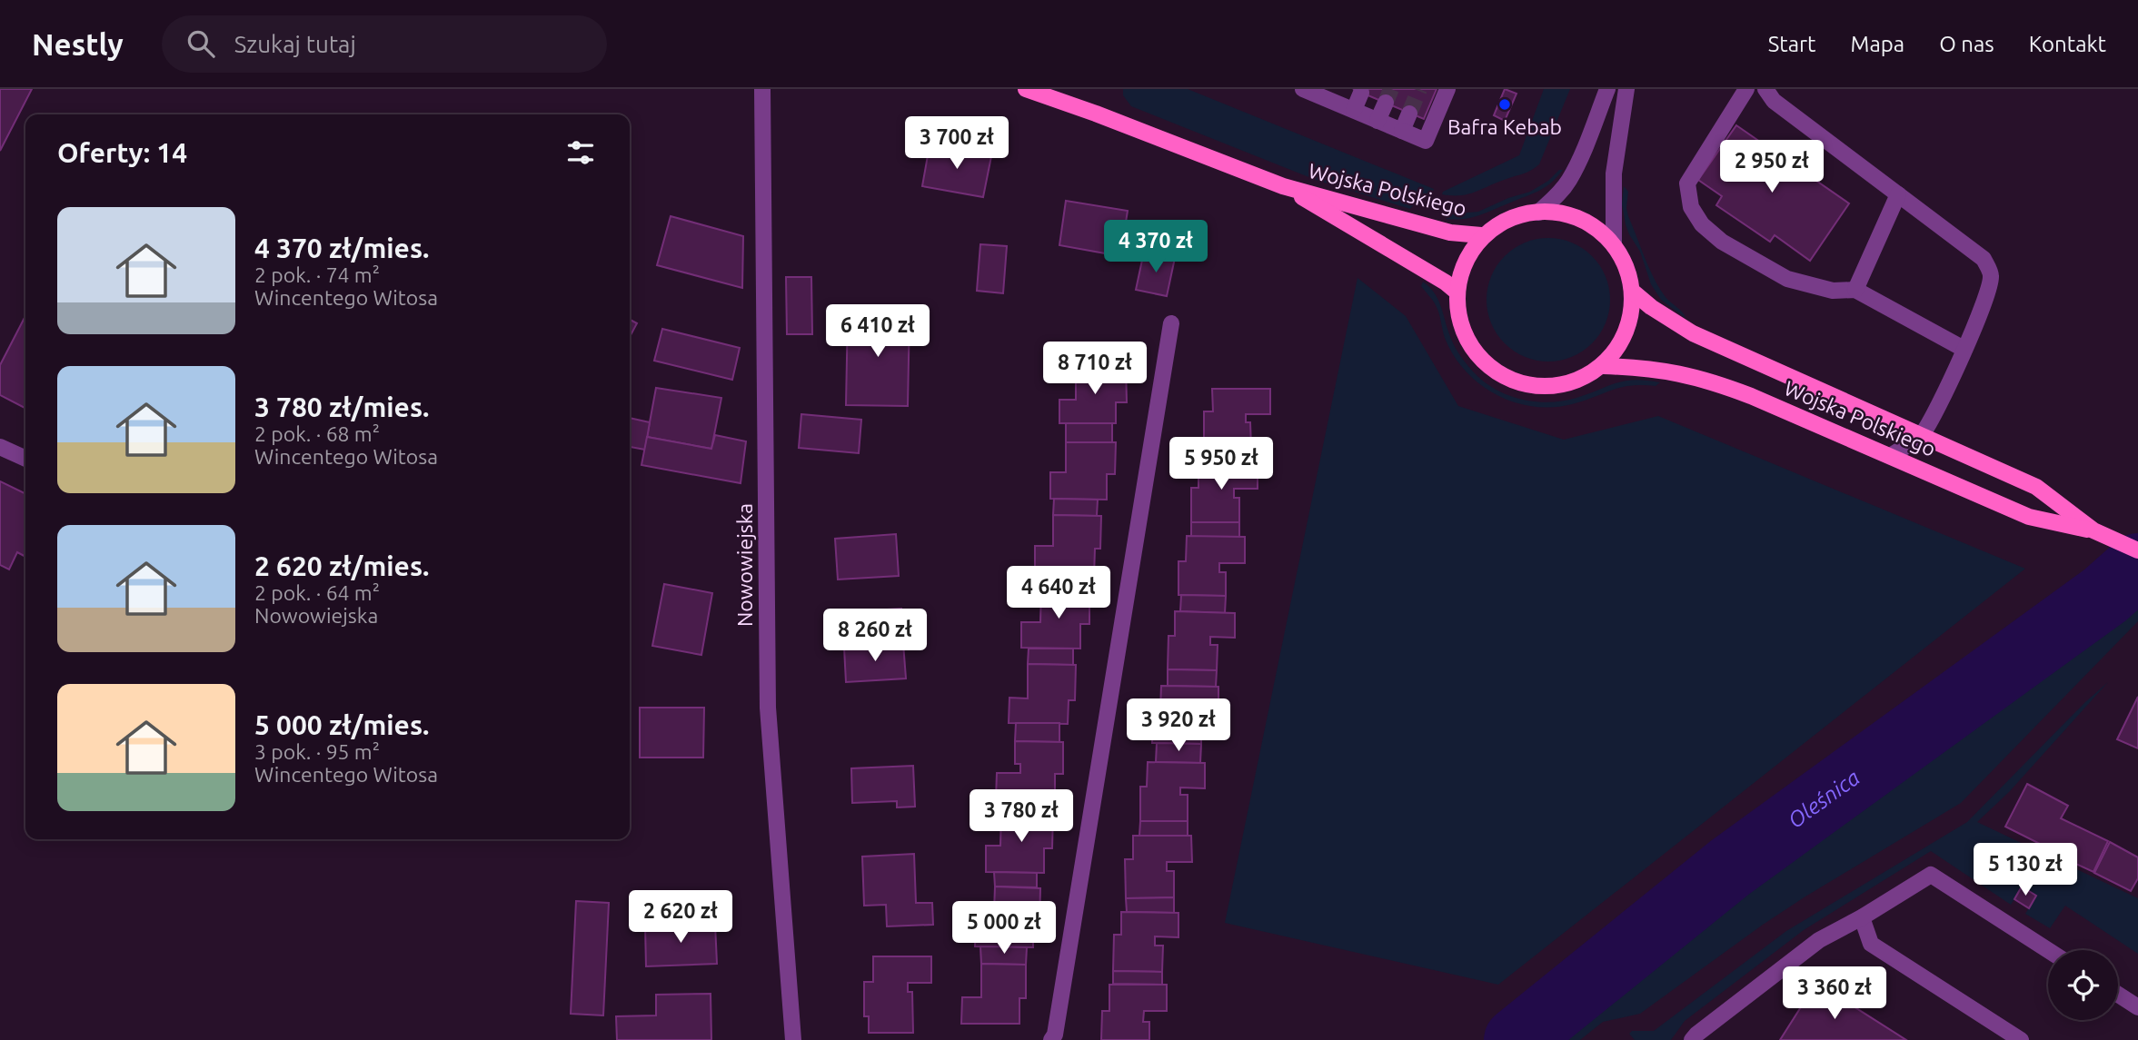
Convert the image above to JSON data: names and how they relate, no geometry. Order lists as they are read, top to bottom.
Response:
{
  "streets": {
    "main road": ["Wojska Polskiego"],
    "street": ["Nowowiejska"]
  },
  "water": ["Oleśnica"],
  "places": ["Bafra Kebab"],
  "page": {
    "header": "Nestly",
    "search": "Szukaj tutaj",
    "nav": [
      "Start",
      "Mapa",
      "O nas",
      "Kontakt"
    ],
    "heading": "Oferty: 14",
    "price": [
      "3 700 zł",
      "2 950 zł",
      "4 370 zł",
      "6 410 zł",
      "8 710 zł",
      "5 950 zł",
      "4 640 zł",
      "8 260 zł",
      "3 920 zł",
      "3 780 zł",
      "5 130 zł",
      "2 620 zł",
      "5 000 zł",
      "3 360 zł"
    ],
    "list": [
      {
        "name": "4 370 zł/mies.",
        "note": "2 pok. · 74 m² · Wincentego Witosa"
      },
      {
        "name": "3 780 zł/mies.",
        "note": "2 pok. · 68 m² · Wincentego Witosa"
      },
      {
        "name": "2 620 zł/mies.",
        "note": "2 pok. · 64 m² · Nowowiejska"
      },
      {
        "name": "5 000 zł/mies.",
        "note": "3 pok. · 95 m² · Wincentego Witosa"
      }
    ]
  }
}
